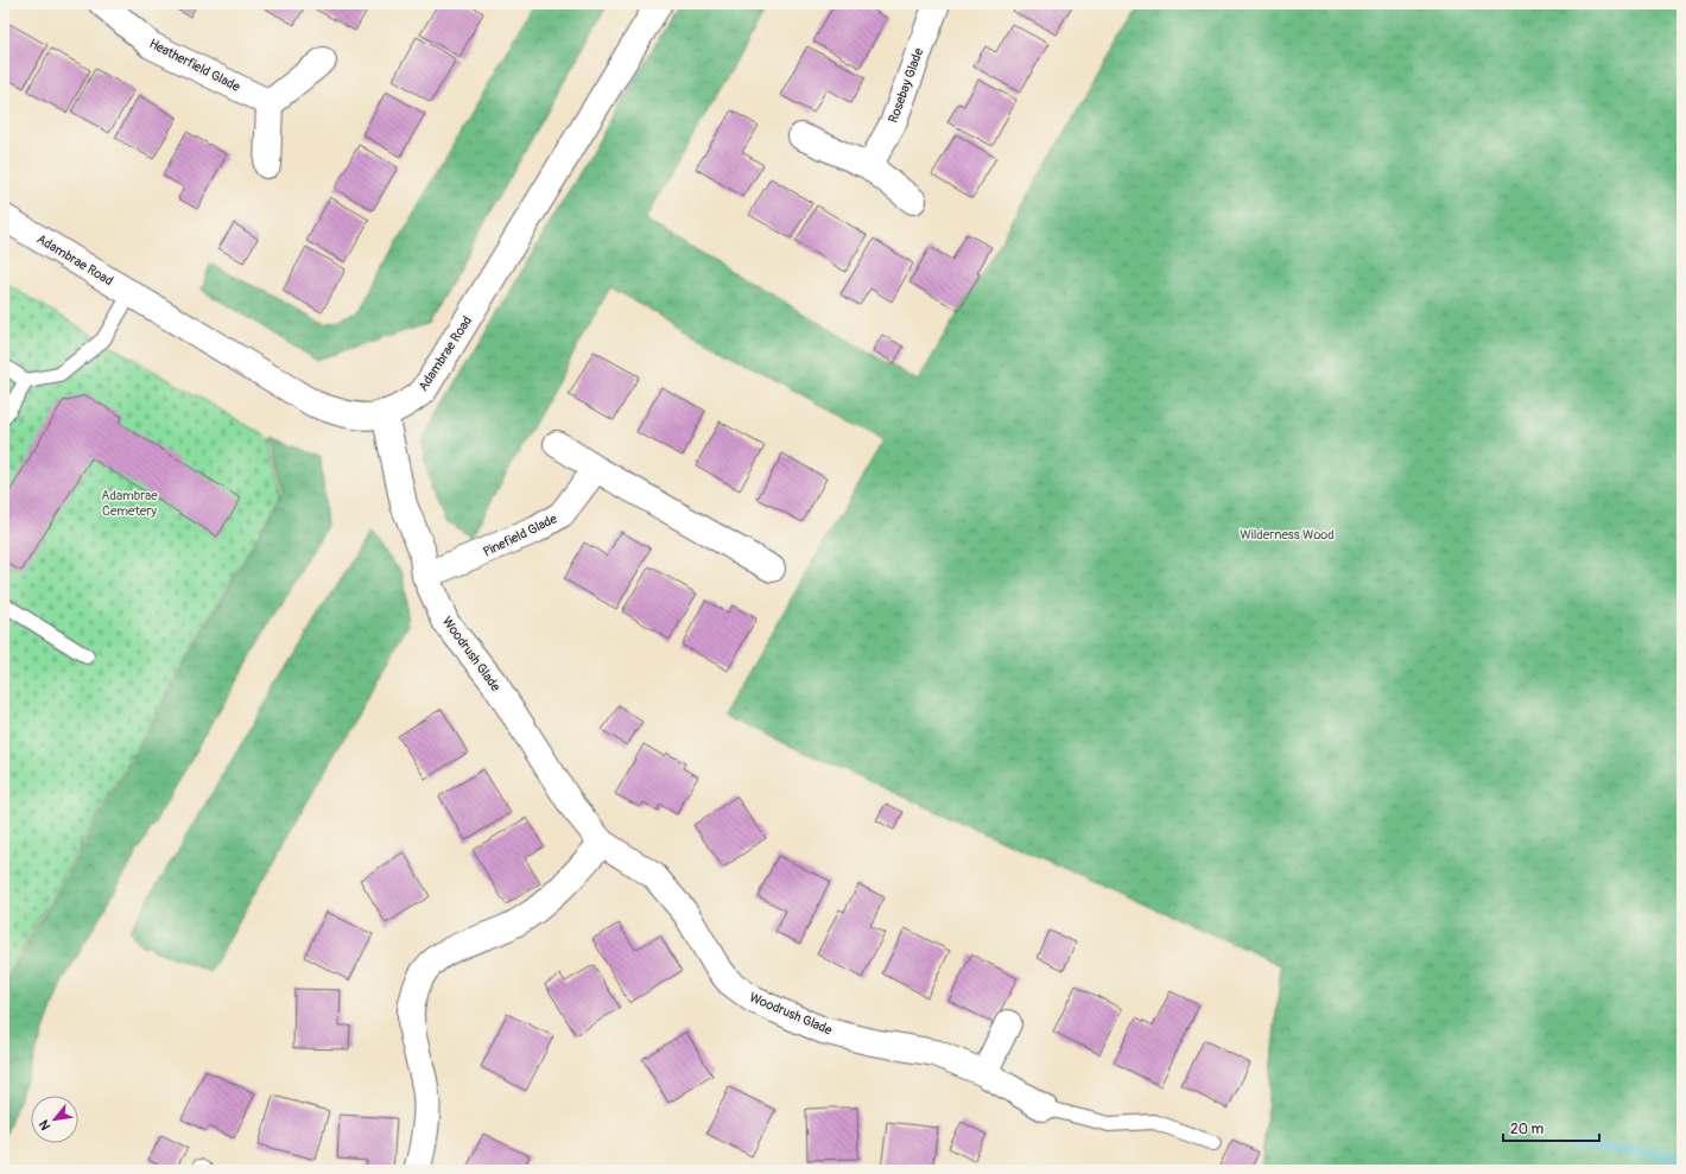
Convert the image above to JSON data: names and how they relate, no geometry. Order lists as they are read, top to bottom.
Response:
{
  "streets": {
    "street": [
      "Heatherfield Glade",
      "Rosebay Glade",
      "Adambrae Road",
      "Pinefield Glade",
      "Woodrush Glade"
    ]
  },
  "crossings": [
    ["Adambrae Road", "Woodrush Glade"],
    ["Pinefield Glade", "Woodrush Glade"]
  ],
  "parks": ["Adambrae Cemetery", "Wilderness Wood"],
  "scale_bar": "20 m",
  "north": "bottom left"
}
